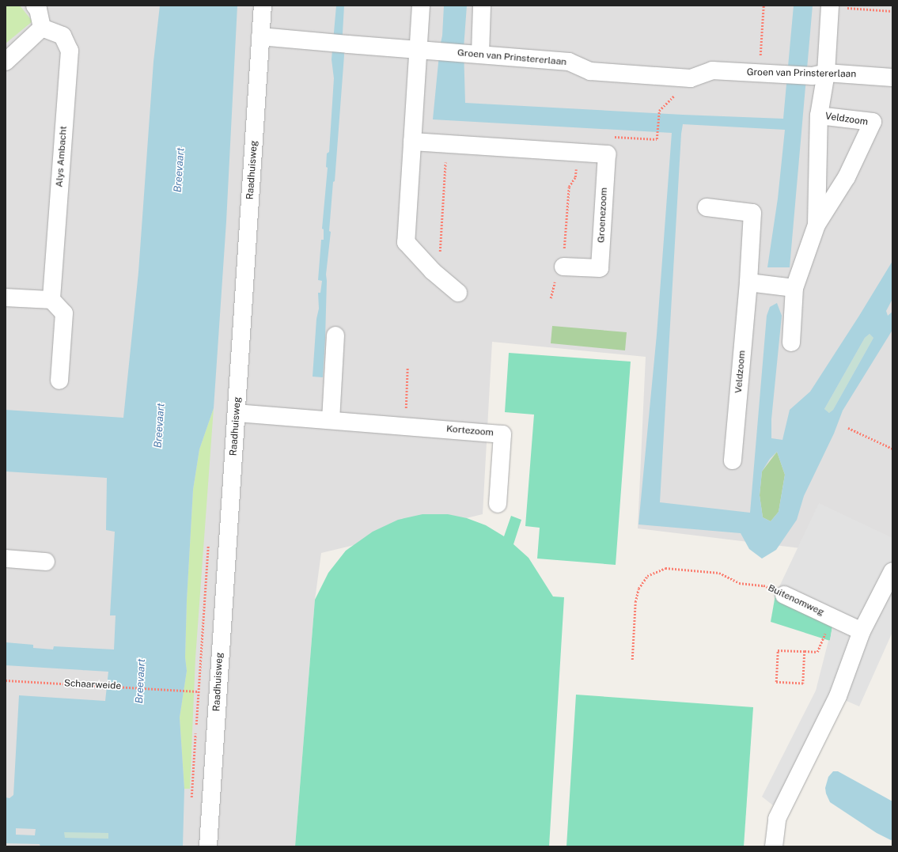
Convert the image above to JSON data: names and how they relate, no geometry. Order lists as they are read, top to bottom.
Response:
{
  "streets": {
    "street": [
      "Groen van Prinstererlaan",
      "Veldzoom",
      "Alys Ambacht",
      "Raadhuisweg",
      "Groenezoom",
      "Kortezoom",
      "Buitenomweg"
    ],
    "path": ["Schaarweide"]
  },
  "crossings": [
    ["Groen van Prinstererlaan", "Veldzoom"],
    ["Groen van Prinstererlaan", "Raadhuisweg"],
    ["Raadhuisweg", "Kortezoom"]
  ],
  "water": ["Breevaart"]
}
